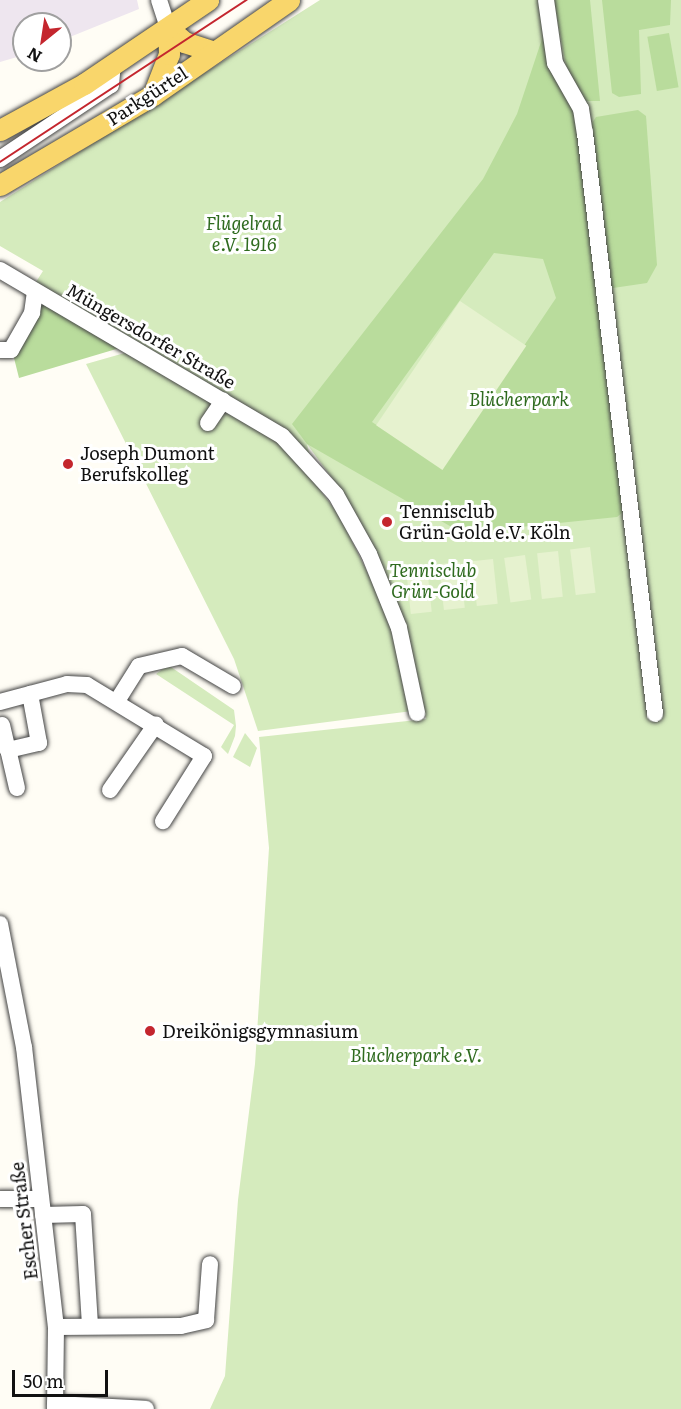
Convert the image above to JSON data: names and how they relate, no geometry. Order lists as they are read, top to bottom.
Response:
{
  "streets": {
    "main road": ["Parkgürtel"],
    "street": ["Müngersdorfer Straße", "Escher Straße"]
  },
  "parks": [
    "Flügelrad e.V. 1916",
    "Blücherpark",
    "Tennisclub Grün-Gold",
    "Blücherpark e.V."
  ],
  "places": ["Joseph Dumont Berufskolleg", "Tennisclub Grün-Gold e.V. Köln", "Dreikönigsgymnasium"],
  "scale_bar": "50 m",
  "north": "bottom left"
}
